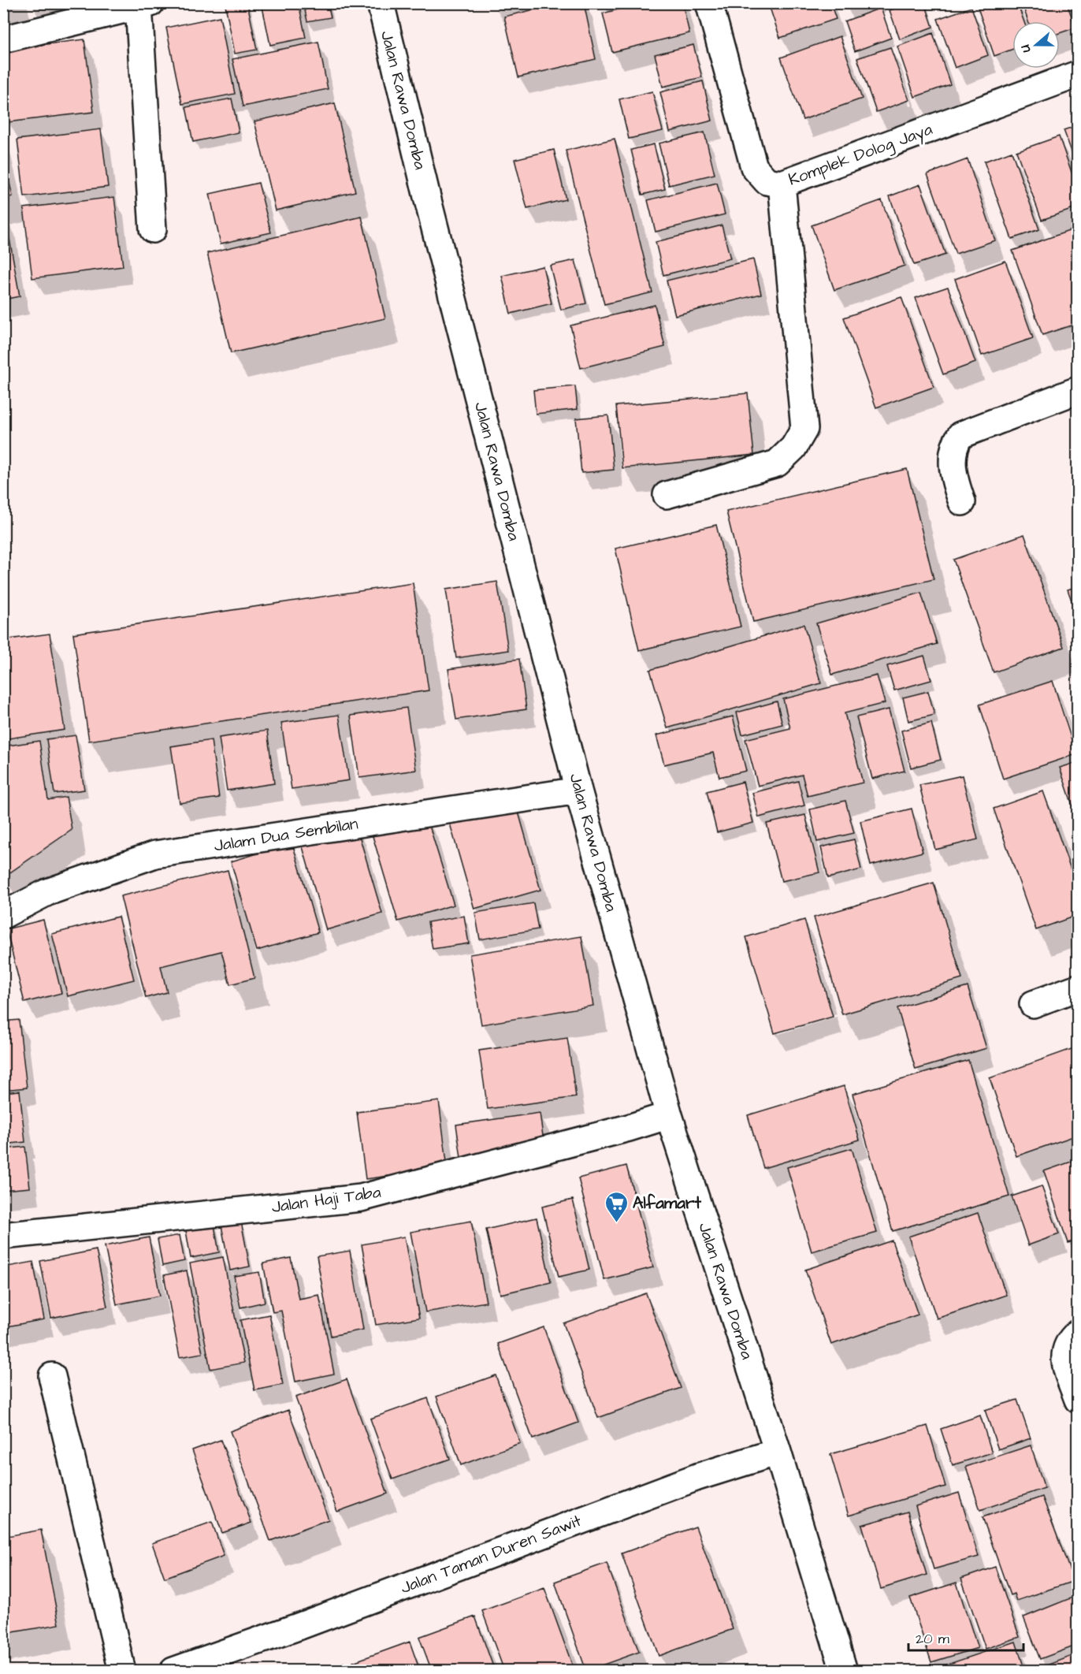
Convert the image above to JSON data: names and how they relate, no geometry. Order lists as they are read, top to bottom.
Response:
{
  "streets": {
    "street": [
      "Jalan Rawa Domba",
      "Komplek Dolog Jaya",
      "Jalam Dua Sembilan",
      "Jalan Haji Taba",
      "Jalan Taman Duren Sawit"
    ]
  },
  "crossings": [
    ["Jalan Rawa Domba", "Jalam Dua Sembilan"],
    ["Jalan Rawa Domba", "Jalan Haji Taba"],
    ["Jalan Rawa Domba", "Jalan Taman Duren Sawit"]
  ],
  "places": {
    "supermarket": ["Alfamart"]
  },
  "scale_bar": "20 m",
  "north": "left"
}
